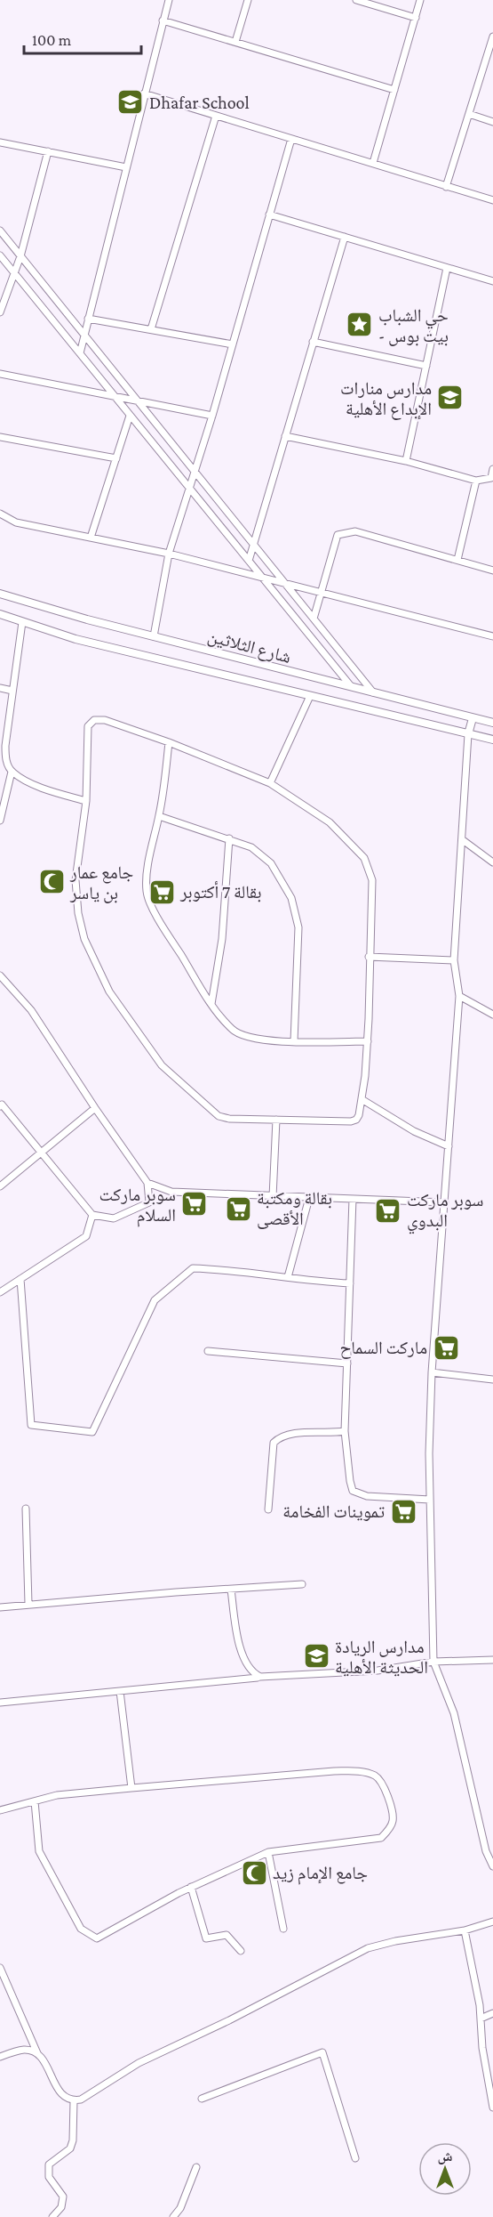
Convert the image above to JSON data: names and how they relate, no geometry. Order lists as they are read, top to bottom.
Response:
{
  "streets": {
    "street": ["شارع الثلاثين"]
  },
  "places": {
    "school or university": ["Dhafar School", "مدارس منارات الإبداع الأهلية", "مدارس الريادة الحديثة الأهلية"],
    "place": ["حي الشباب - بيت بوس"],
    "mosque": ["جامع عمار بن ياسر", "جامع الإمام زيد"],
    "supermarket": [
      "بقالة 7 أكتوبر",
      "سوبر ماركت السلام",
      "بقالة ومكتبة الأقصى",
      "سوبر ماركت البدوي",
      "ماركت السماح",
      "تموينات الفخامة"
    ]
  },
  "scale_bar": "100 m",
  "north": "top"
}
